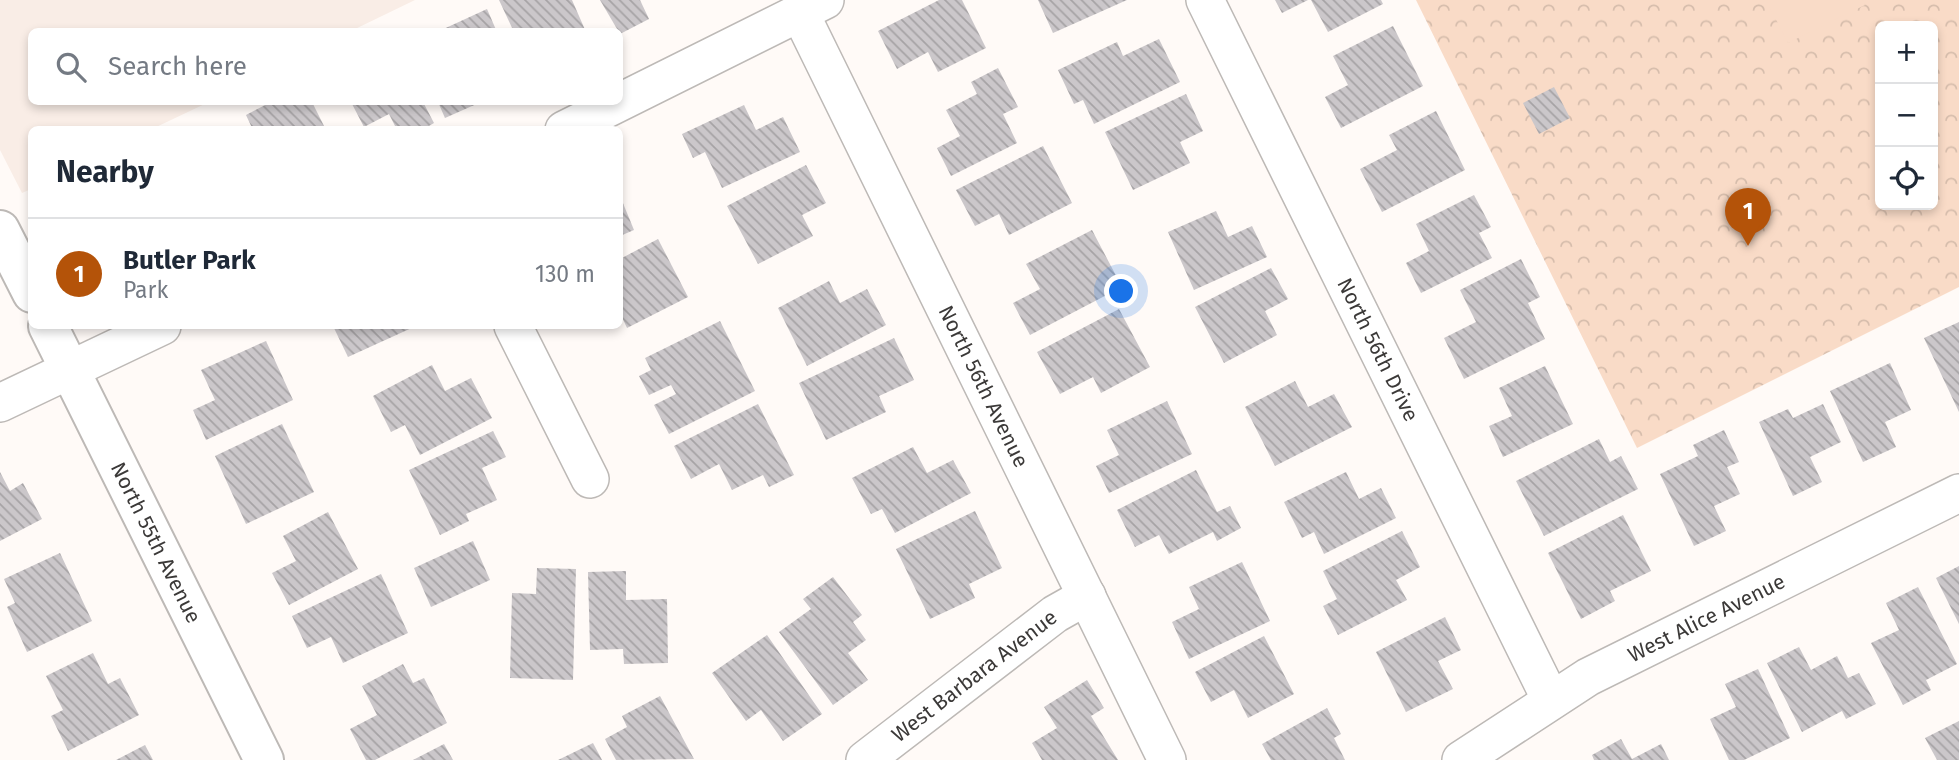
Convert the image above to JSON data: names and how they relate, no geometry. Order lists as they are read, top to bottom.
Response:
{
  "streets": {
    "street": [
      "North 56th Drive",
      "North 56th Avenue",
      "North 55th Avenue",
      "West Alice Avenue",
      "West Barbara Avenue"
    ]
  },
  "crossings": [
    ["North 56th Drive", "West Alice Avenue"],
    ["North 56th Avenue", "West Barbara Avenue"]
  ],
  "page": {
    "map_buttons": ["+", "−"],
    "search": "Search here",
    "heading": "Nearby",
    "pins": "1",
    "list": [
      {
        "mark": "1",
        "name": "Butler Park",
        "note": "Park",
        "value": "130 m"
      }
    ]
  }
}
